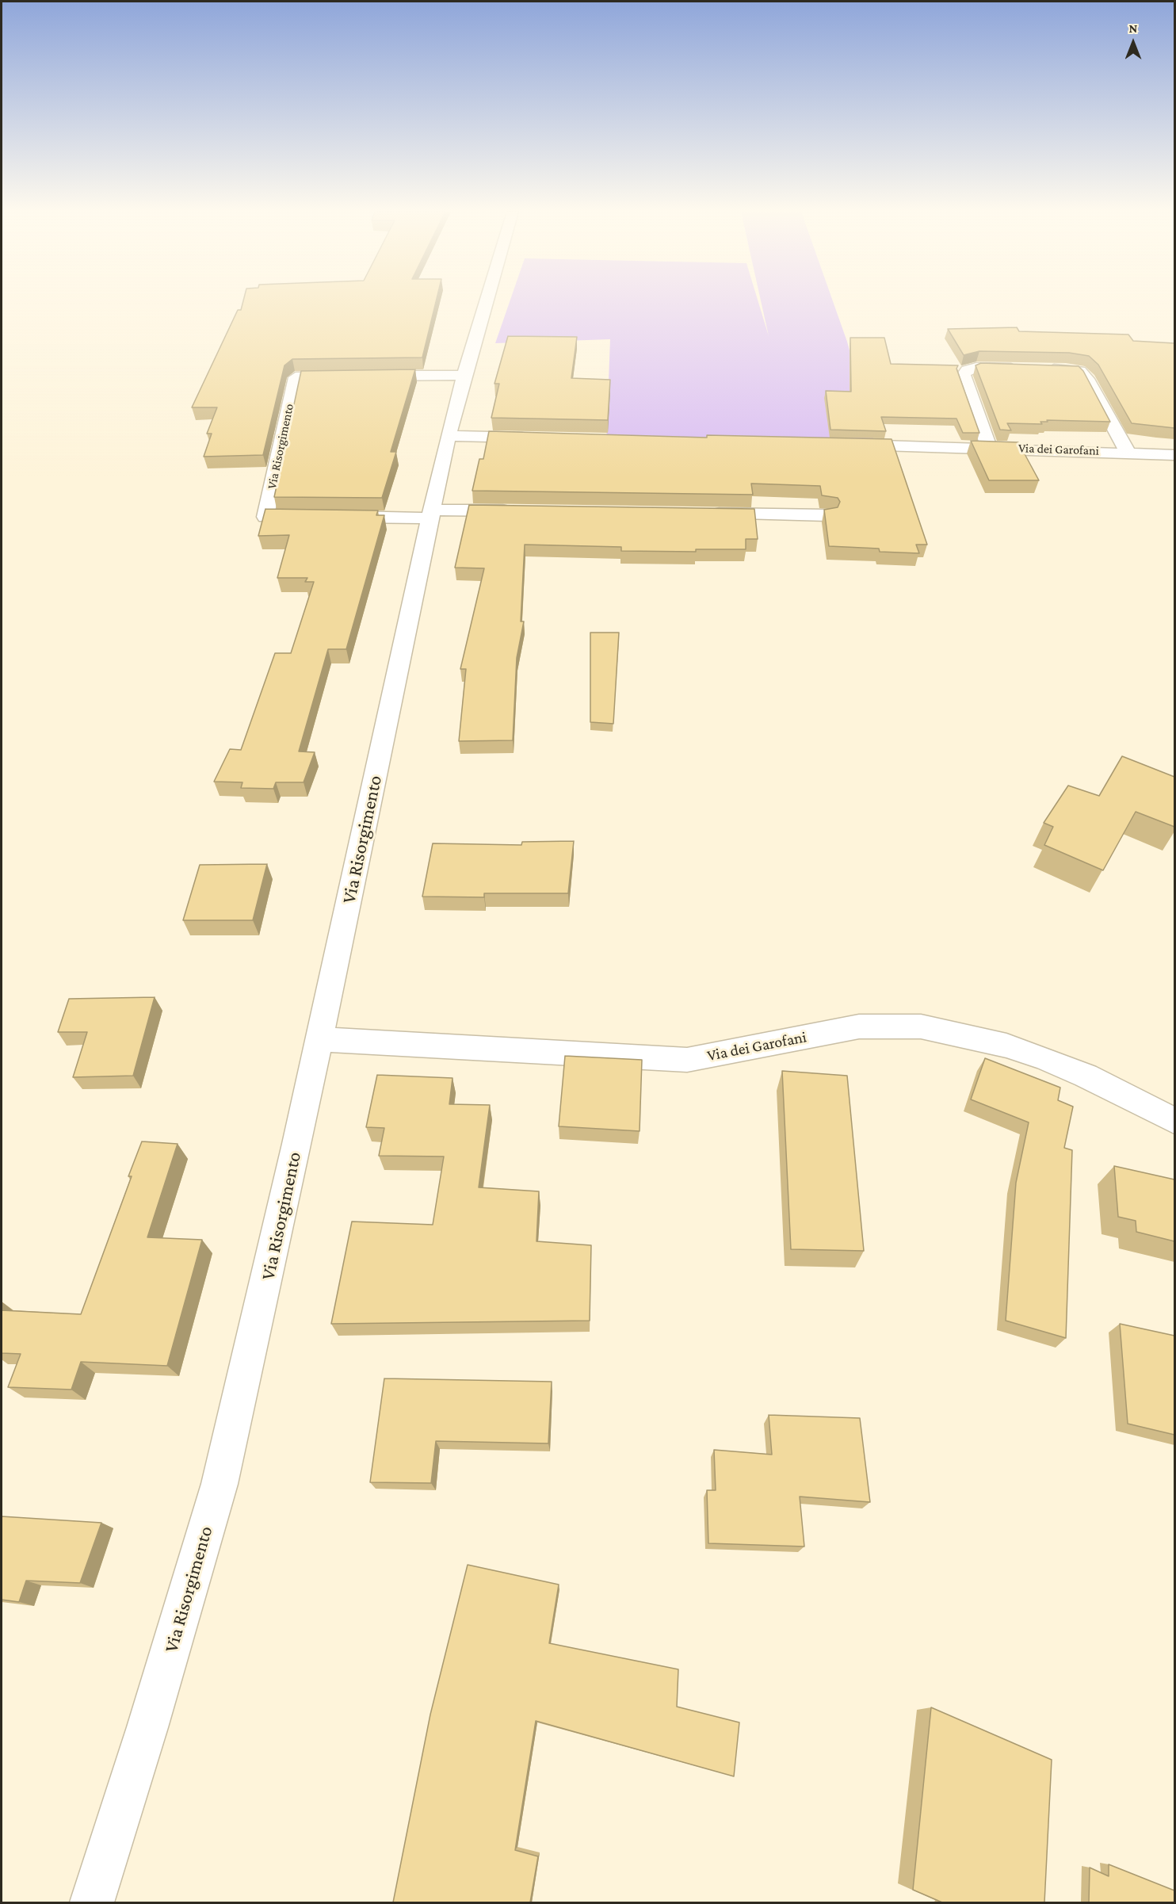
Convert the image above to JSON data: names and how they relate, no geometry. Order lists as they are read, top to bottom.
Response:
{
  "streets": {
    "street": ["Via Risorgimento", "Via dei Garofani"]
  },
  "crossings": [
    ["Via Risorgimento", "Via dei Garofani"]
  ],
  "north": "top"
}
